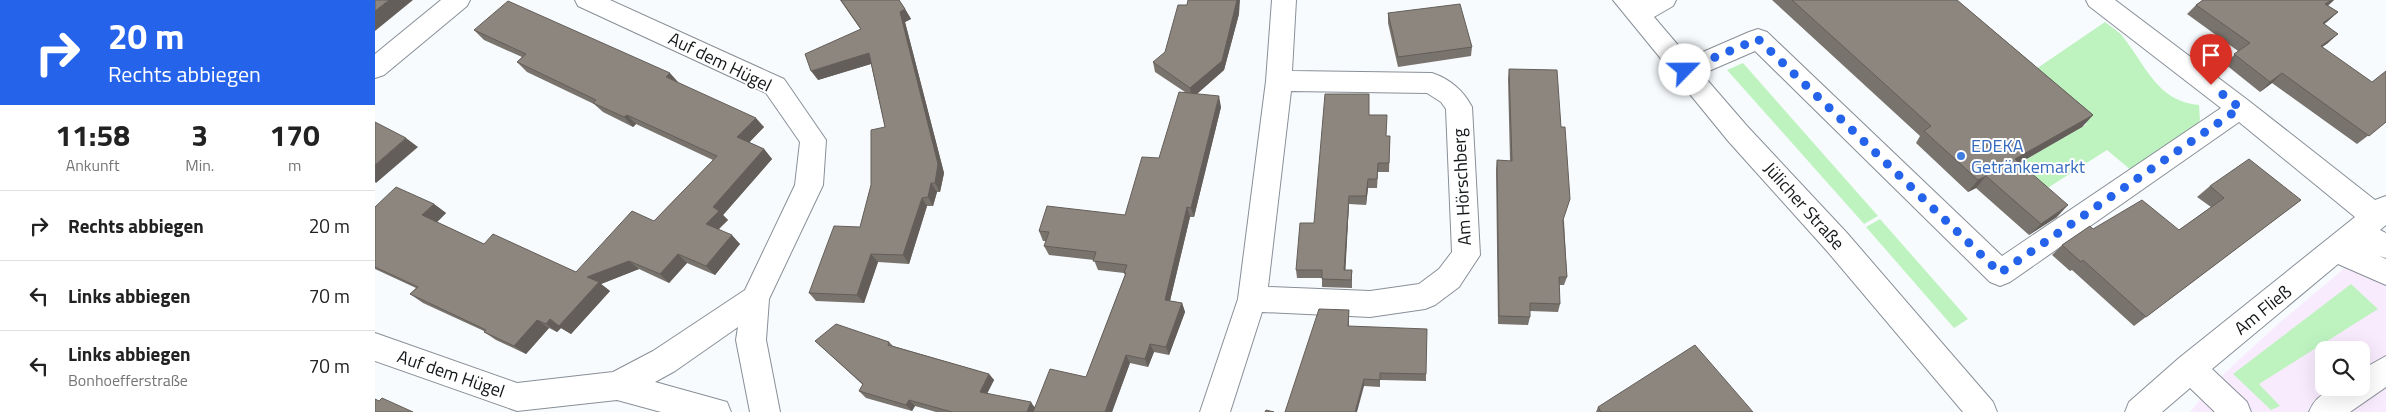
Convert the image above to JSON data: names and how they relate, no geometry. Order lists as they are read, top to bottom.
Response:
{
  "streets": {
    "street": [
      "Auf dem Hügel",
      "Am Hörschberg",
      "Jülicher Straße",
      "Am Fließ"
    ]
  },
  "places": ["EDEKA Getränkemarkt"],
  "page": {
    "turn": ["20 m", "Rechts abbiegen"],
    "eta": [
      "11:58",
      "Ankunft",
      "3",
      "Min.",
      "170",
      "m"
    ],
    "list": [
      {
        "name": "Rechts abbiegen",
        "value": "20 m"
      },
      {
        "name": "Links abbiegen",
        "value": "70 m"
      },
      {
        "name": "Links abbiegen",
        "note": "Bonhoefferstraße",
        "value": "70 m"
      }
    ]
  }
}
